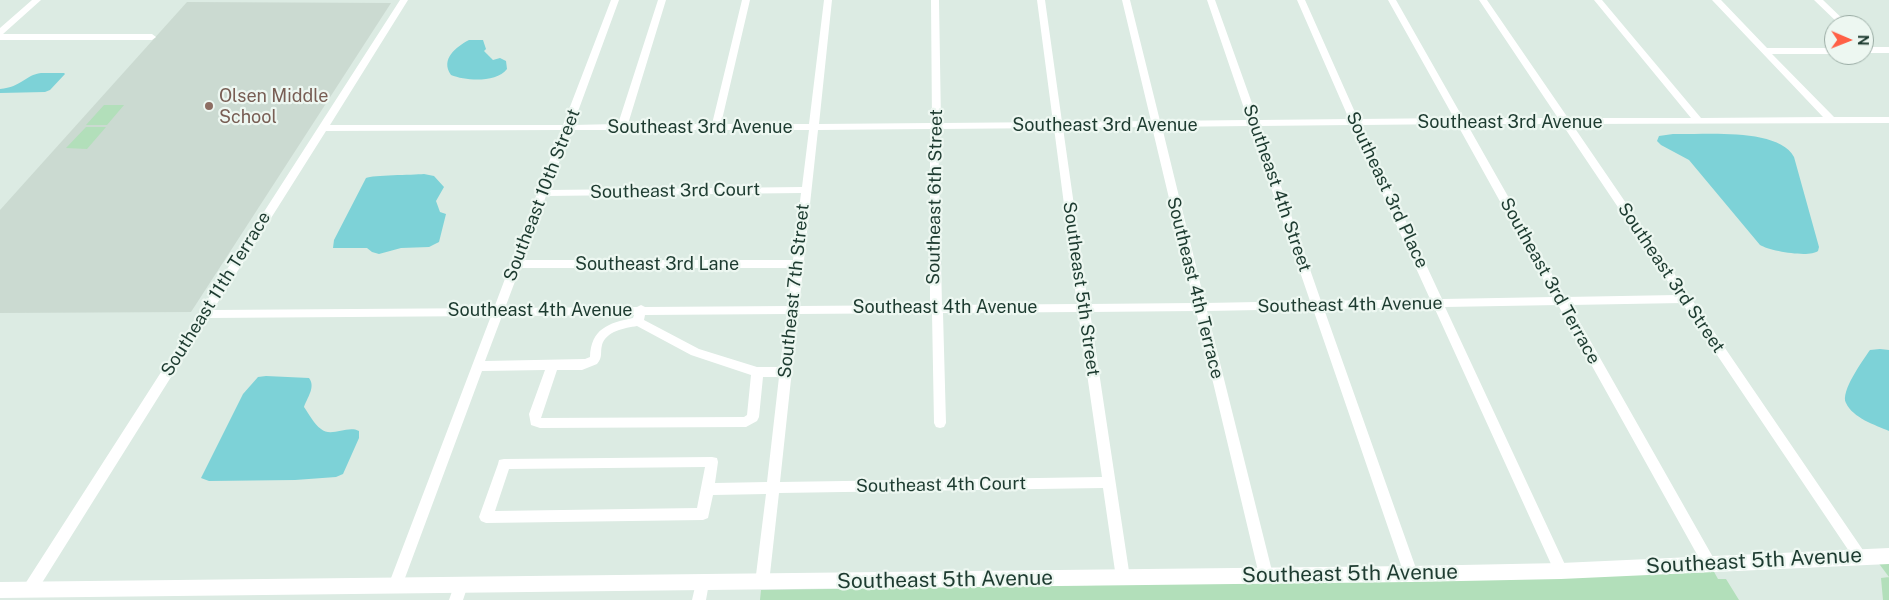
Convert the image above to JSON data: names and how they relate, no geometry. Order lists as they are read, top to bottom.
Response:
{
  "streets": {
    "street": [
      "Southeast 3rd Avenue",
      "Southeast 4th Street",
      "Southeast 3rd Place",
      "Southeast 3rd Court",
      "Southeast 10th Street",
      "Southeast 6th Street",
      "Southeast 3rd Lane",
      "Southeast 3rd Street",
      "Southeast 3rd Terrace",
      "Southeast 4th Terrace",
      "Southeast 5th Street",
      "Southeast 7th Street",
      "Southeast 11th Terrace",
      "Southeast 4th Avenue",
      "Southeast 4th Court",
      "Southeast 5th Avenue"
    ]
  },
  "crossings": [
    ["Southeast 3rd Avenue", "Southeast 4th Street"],
    ["Southeast 3rd Avenue", "Southeast 3rd Place"],
    ["Southeast 3rd Avenue", "Southeast 10th Street"],
    ["Southeast 3rd Avenue", "Southeast 6th Street"],
    ["Southeast 3rd Avenue", "Southeast 3rd Street"],
    ["Southeast 3rd Avenue", "Southeast 3rd Terrace"],
    ["Southeast 3rd Avenue", "Southeast 4th Terrace"],
    ["Southeast 3rd Avenue", "Southeast 5th Street"],
    ["Southeast 3rd Avenue", "Southeast 7th Street"],
    ["Southeast 3rd Avenue", "Southeast 11th Terrace"],
    ["Southeast 4th Street", "Southeast 4th Avenue"],
    ["Southeast 4th Street", "Southeast 5th Avenue"],
    ["Southeast 3rd Place", "Southeast 4th Avenue"],
    ["Southeast 3rd Place", "Southeast 5th Avenue"],
    ["Southeast 3rd Court", "Southeast 10th Street"],
    ["Southeast 3rd Court", "Southeast 7th Street"],
    ["Southeast 10th Street", "Southeast 3rd Lane"],
    ["Southeast 10th Street", "Southeast 4th Avenue"],
    ["Southeast 10th Street", "Southeast 5th Avenue"],
    ["Southeast 6th Street", "Southeast 4th Avenue"],
    ["Southeast 3rd Lane", "Southeast 7th Street"],
    ["Southeast 3rd Street", "Southeast 4th Avenue"],
    ["Southeast 3rd Street", "Southeast 5th Avenue"],
    ["Southeast 3rd Terrace", "Southeast 4th Avenue"],
    ["Southeast 3rd Terrace", "Southeast 5th Avenue"],
    ["Southeast 4th Terrace", "Southeast 4th Avenue"],
    ["Southeast 4th Terrace", "Southeast 5th Avenue"],
    ["Southeast 5th Street", "Southeast 4th Avenue"],
    ["Southeast 5th Street", "Southeast 4th Court"],
    ["Southeast 5th Street", "Southeast 5th Avenue"],
    ["Southeast 7th Street", "Southeast 4th Avenue"],
    ["Southeast 7th Street", "Southeast 4th Court"],
    ["Southeast 7th Street", "Southeast 5th Avenue"],
    ["Southeast 11th Terrace", "Southeast 4th Avenue"],
    ["Southeast 11th Terrace", "Southeast 5th Avenue"]
  ],
  "places": ["Olsen Middle School"],
  "north": "right"
}
